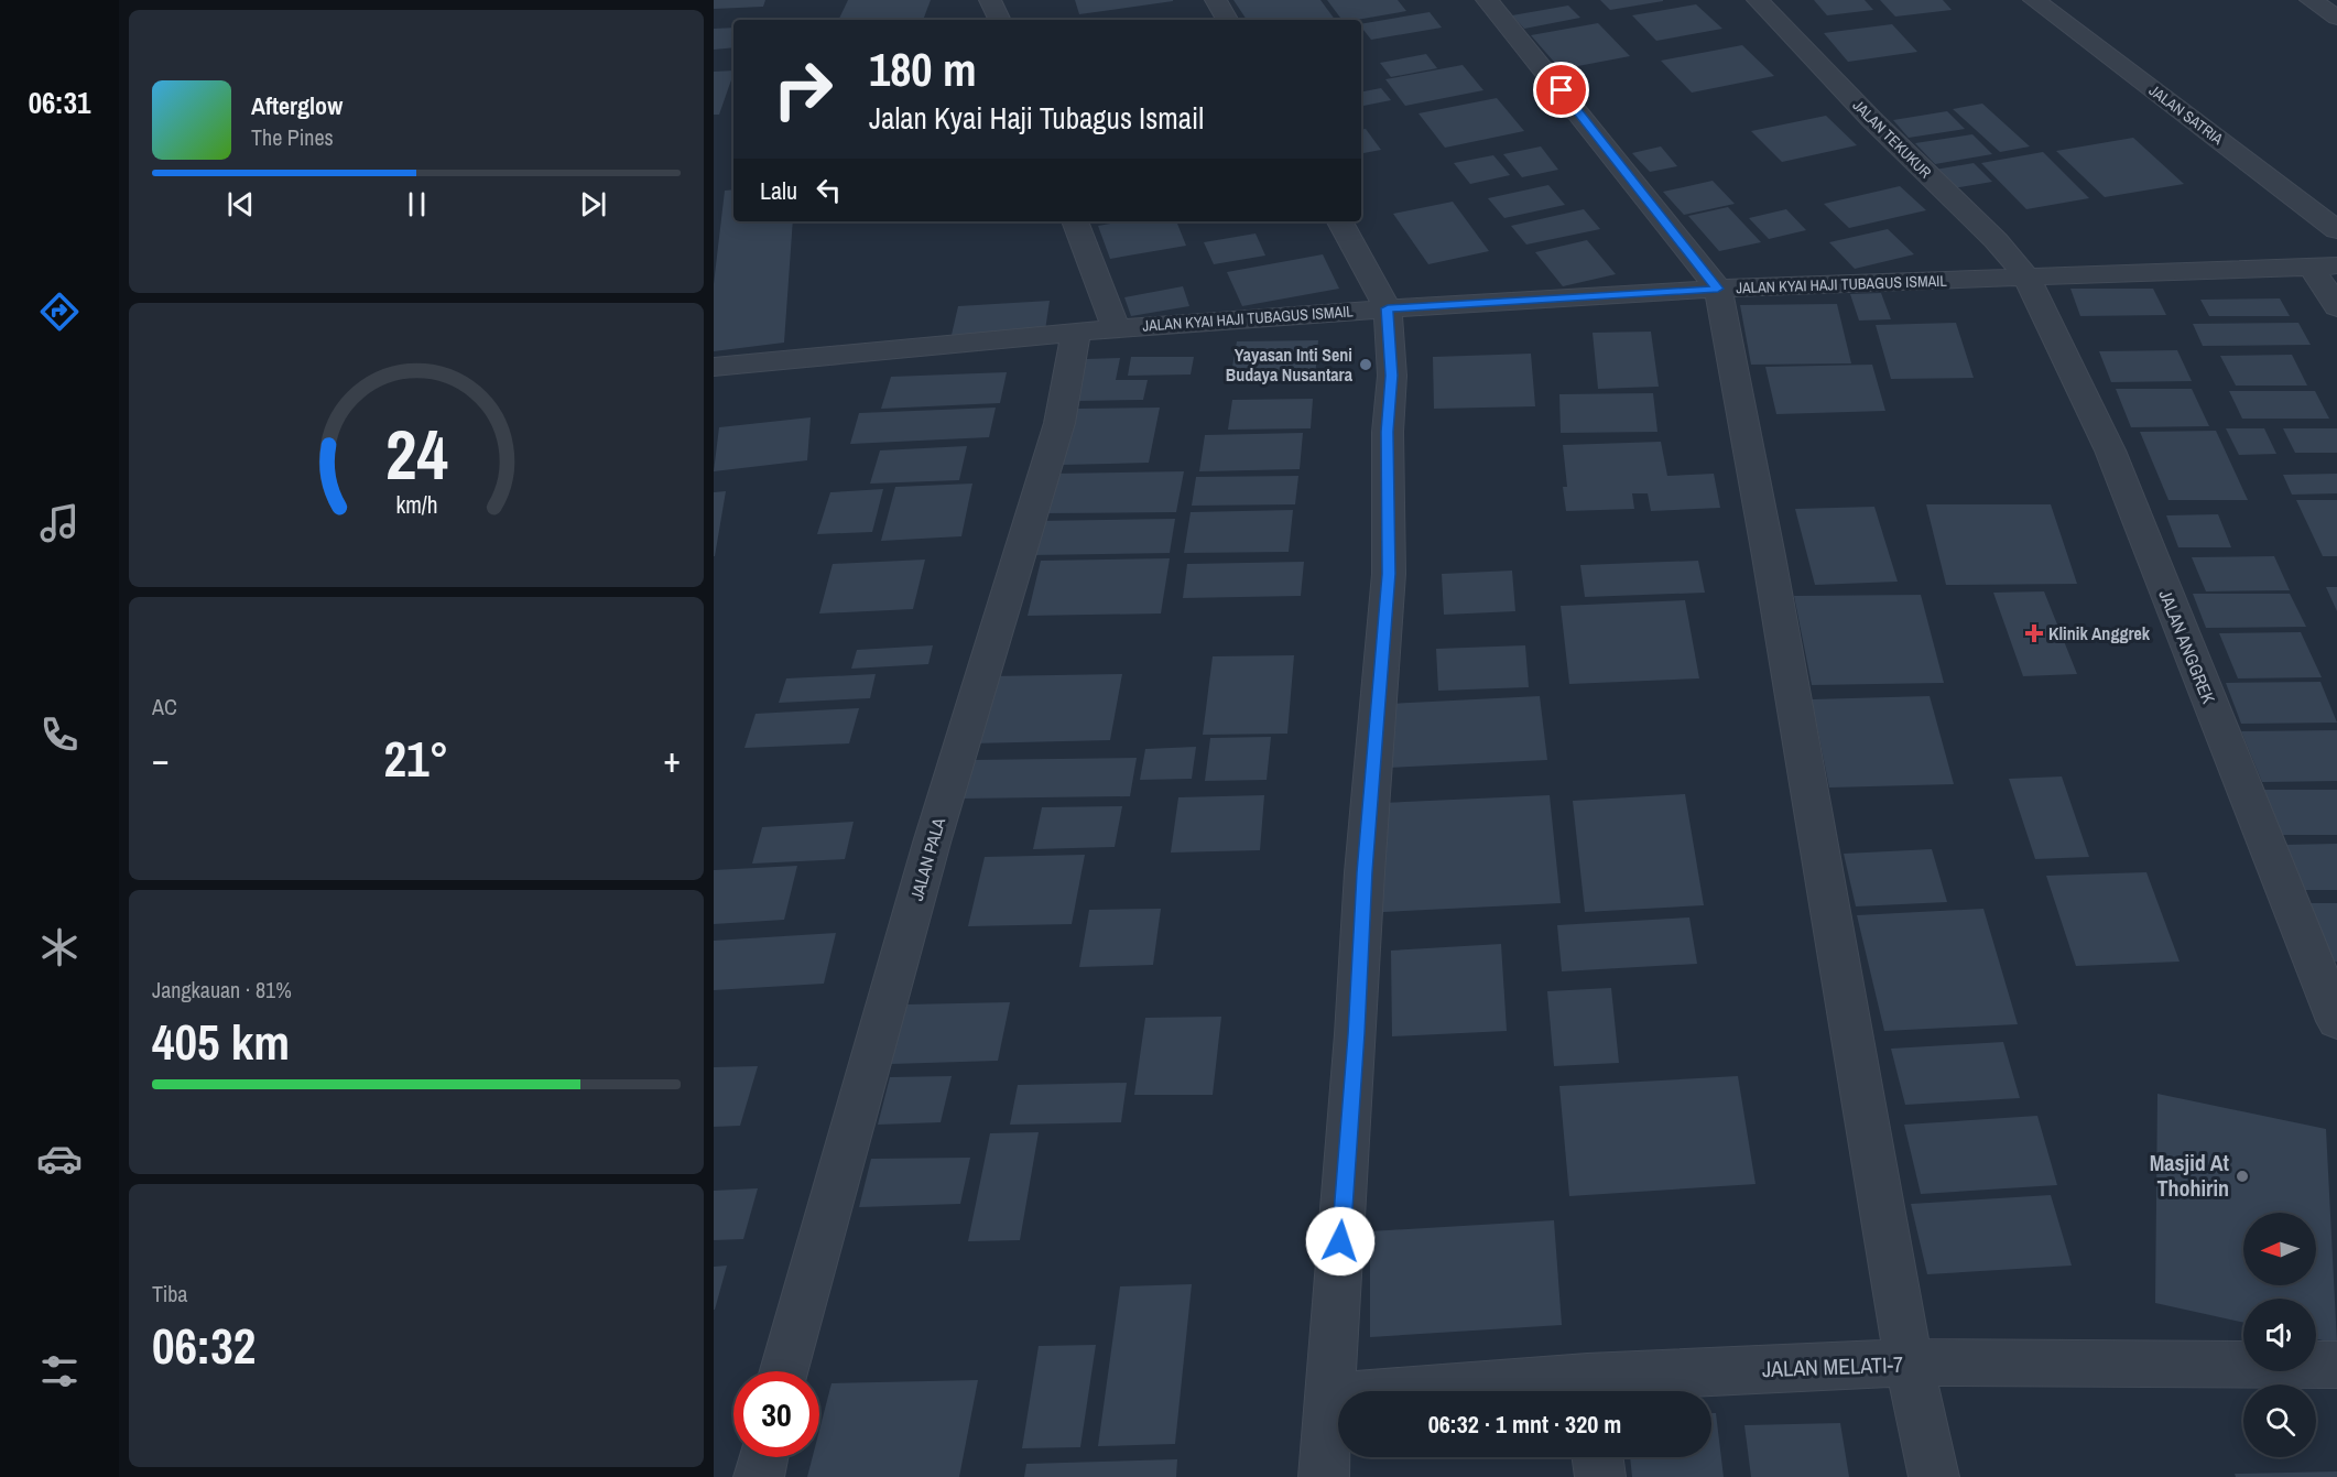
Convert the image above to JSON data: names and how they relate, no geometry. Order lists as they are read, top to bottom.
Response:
{
  "streets": {
    "street": [
      "JALAN SATRIA",
      "JALAN TEKUKUR",
      "JALAN KYAI HAJI TUBAGUS ISMAIL",
      "JALAN ANGGREK",
      "JALAN PALA",
      "JALAN MELATI-7"
    ]
  },
  "crossings": [
    ["JALAN TEKUKUR", "JALAN KYAI HAJI TUBAGUS ISMAIL"],
    ["JALAN TEKUKUR", "JALAN ANGGREK"],
    ["JALAN KYAI HAJI TUBAGUS ISMAIL", "JALAN ANGGREK"],
    ["JALAN KYAI HAJI TUBAGUS ISMAIL", "JALAN PALA"]
  ],
  "places": {
    "other": ["Yayasan Inti Seni Budaya Nusantara", "Masjid At Thohirin"],
    "health": ["Klinik Anggrek"]
  },
  "north": "left",
  "page": {
    "tabs": "06:31",
    "turn": ["180 m", "Jalan Kyai Haji Tubagus Ismail"],
    "song": ["Afterglow", "The Pines"],
    "then": "Lalu",
    "tile": [
      "AC",
      ["Jangkauan · 81%", "405 km"],
      ["Tiba", "06:32"]
    ],
    "heat": ["−", "21°", "+"],
    "limit": "30",
    "trip": "06:32 · 1 mnt · 320 m",
    "gauge": ["24", "km/h"]
  }
}
